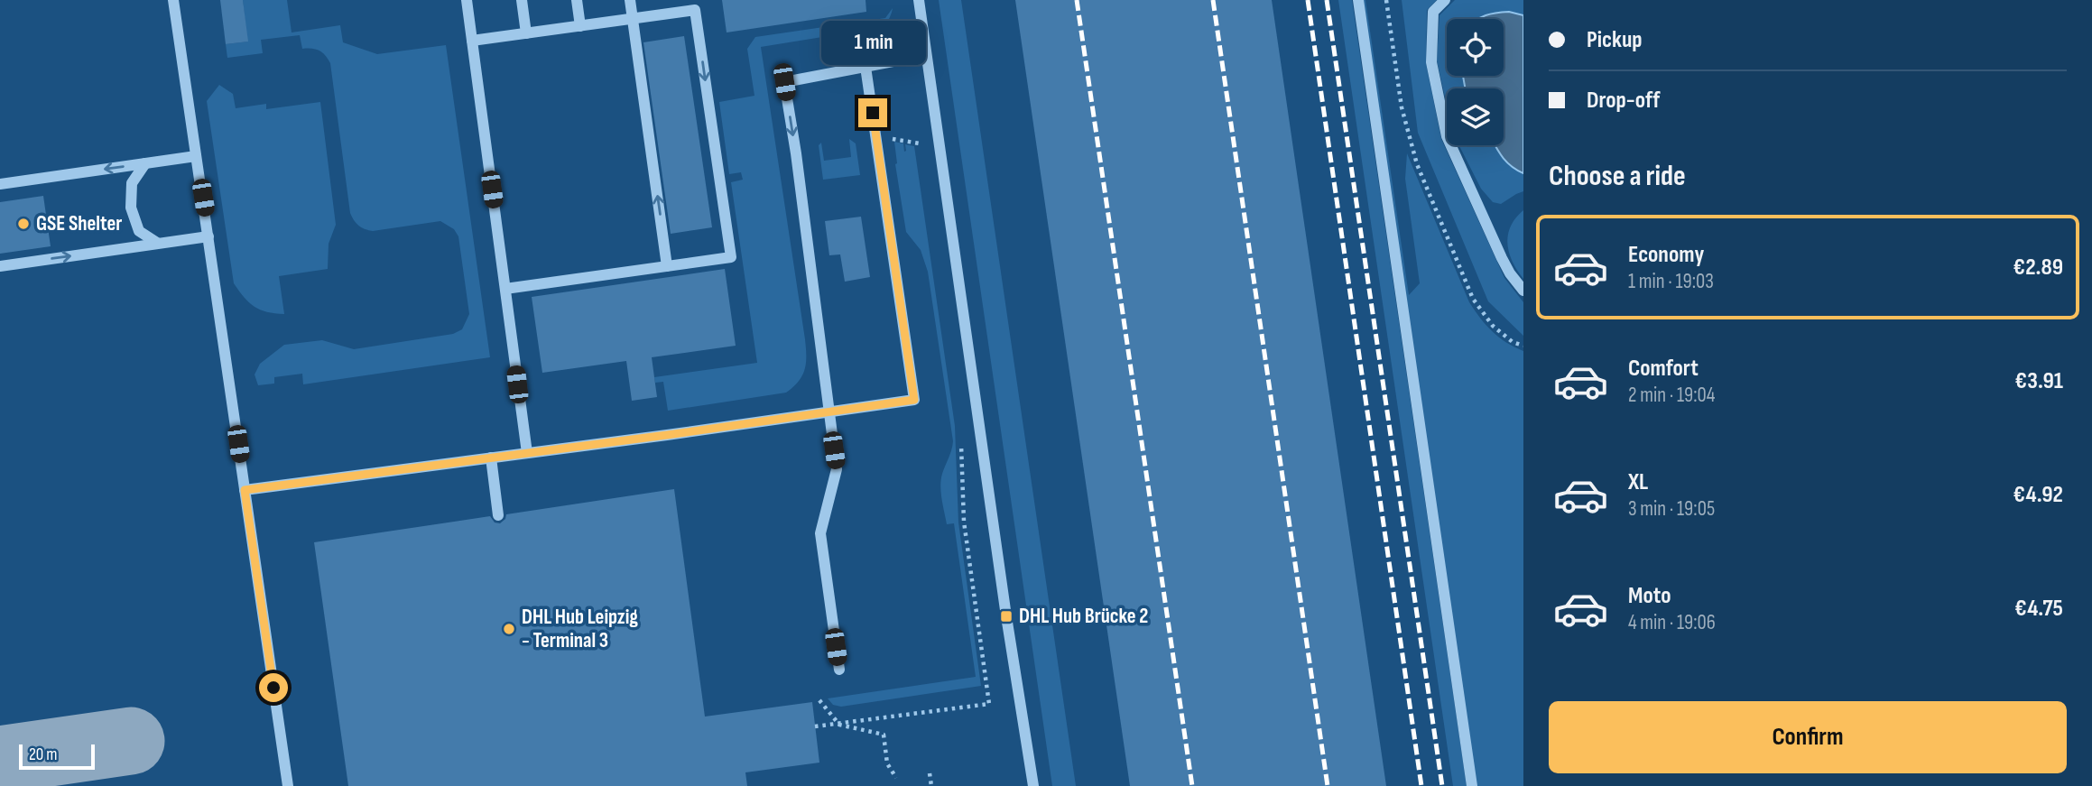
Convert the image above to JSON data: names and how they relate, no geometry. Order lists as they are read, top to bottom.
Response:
{
  "places": {
    "other": ["GSE Shelter", "DHL Hub Leipzig - Terminal 3"],
    "transit": ["DHL Hub Brücke 2"]
  },
  "scale_bar": "20 m",
  "page": {
    "banner": ["Pickup", "Drop-off"],
    "bubble": "1 min",
    "heading": "Choose a ride",
    "list": [
      {
        "name": "Economy",
        "note": "1 min · 19:03",
        "value": "€2.89"
      },
      {
        "name": "Comfort",
        "note": "2 min · 19:04",
        "value": "€3.91"
      },
      {
        "name": "XL",
        "note": "3 min · 19:05",
        "value": "€4.92"
      },
      {
        "name": "Moto",
        "note": "4 min · 19:06",
        "value": "€4.75"
      }
    ],
    "buttons": "Confirm",
    "scale": "20 m"
  }
}
